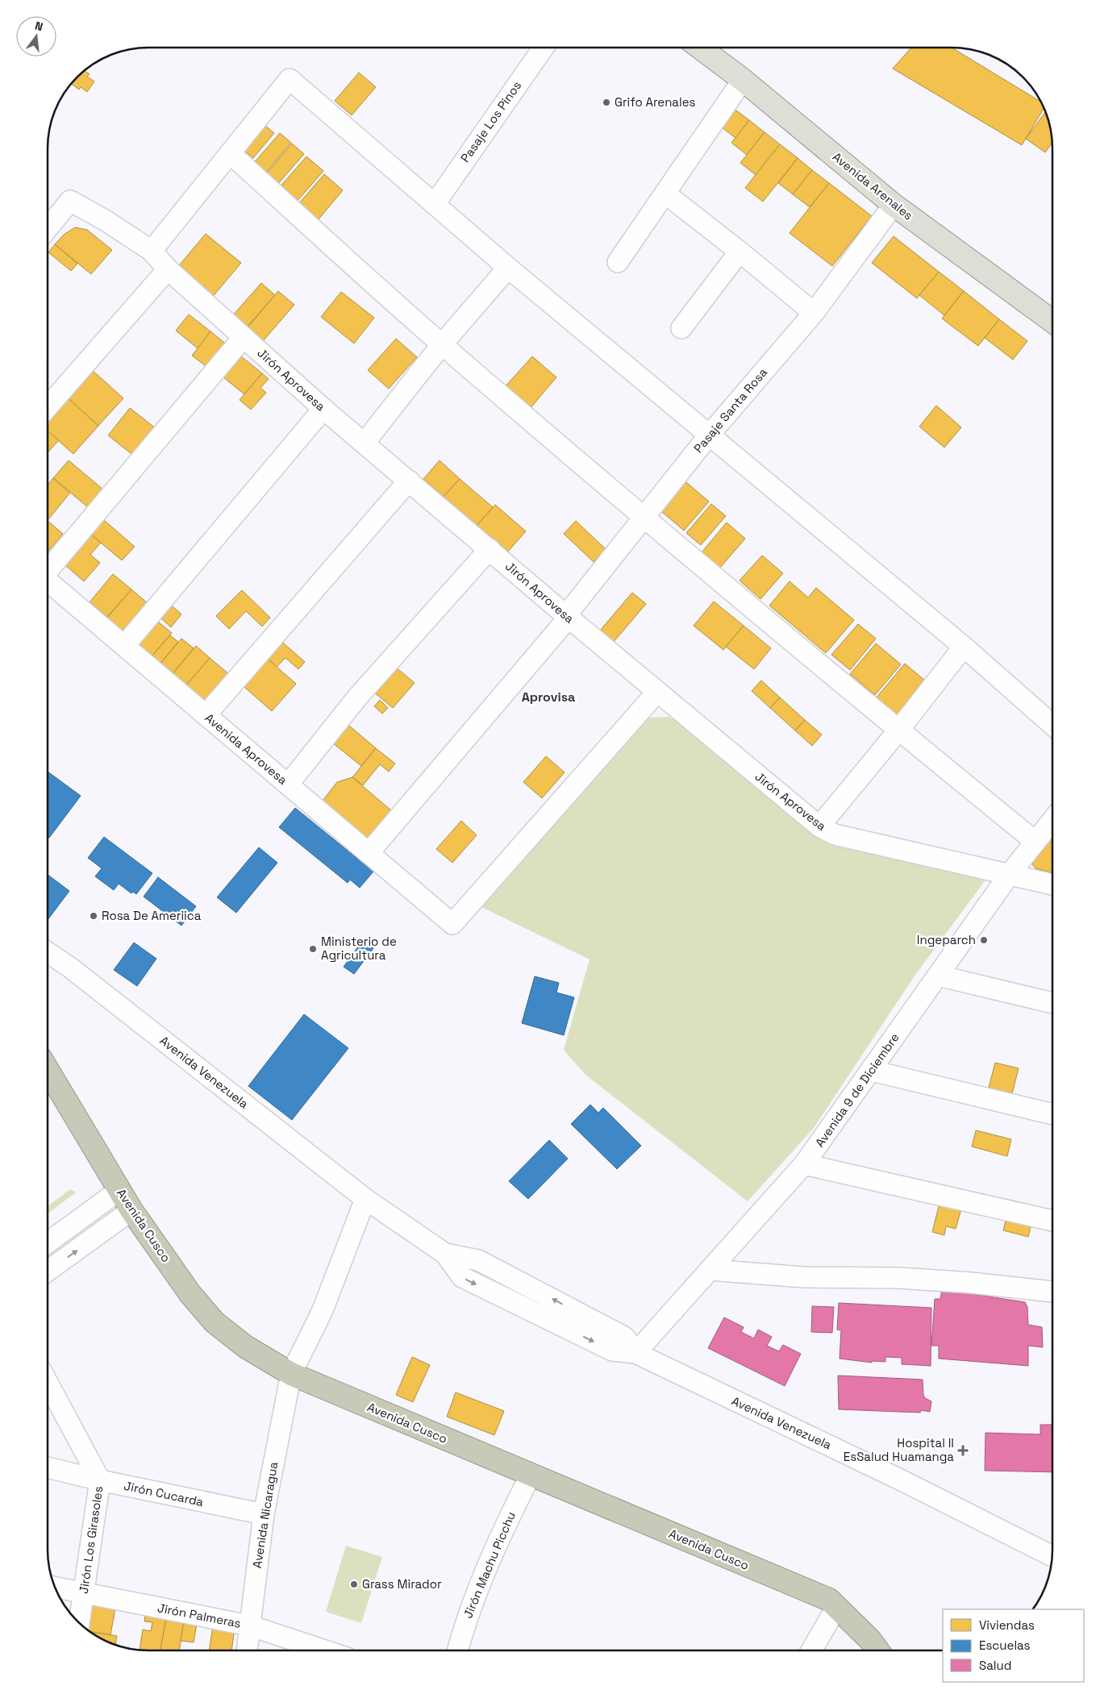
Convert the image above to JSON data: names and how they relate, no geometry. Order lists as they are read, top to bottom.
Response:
{
  "streets": {
    "highway": ["Avenida Cusco"],
    "main road": ["Avenida Arenales"],
    "street": [
      "Pasaje Los Pinos",
      "Jirón Aprovesa",
      "Pasaje Santa Rosa",
      "Avenida Aprovesa",
      "Avenida Venezuela",
      "Avenida 9 de Diciembre",
      "Jirón Cucarda",
      "Avenida Nicaragua",
      "Jirón Los Girasoles",
      "Jirón Machu Picchu",
      "Jirón Palmeras"
    ]
  },
  "crossings": [
    ["Avenida Arenales", "Pasaje Santa Rosa"],
    ["Jirón Aprovesa", "Pasaje Santa Rosa"],
    ["Jirón Aprovesa", "Avenida Aprovesa"],
    ["Jirón Aprovesa", "Avenida 9 de Diciembre"],
    ["Pasaje Santa Rosa", "Avenida Aprovesa"],
    ["Avenida Venezuela", "Avenida 9 de Diciembre"],
    ["Avenida Cusco", "Avenida Nicaragua"],
    ["Avenida Cusco", "Jirón Machu Picchu"],
    ["Jirón Cucarda", "Avenida Nicaragua"],
    ["Jirón Cucarda", "Jirón Los Girasoles"],
    ["Avenida Nicaragua", "Jirón Palmeras"],
    ["Jirón Los Girasoles", "Jirón Palmeras"]
  ],
  "districts": ["Aprovisa"],
  "places": {
    "other": [
      "Grifo Arenales",
      "Rosa De Ameriica",
      "Ingeparch",
      "Ministerio de Agricultura",
      "Grass Mirador"
    ],
    "health": ["Hospital II EsSalud Huamanga"]
  },
  "legend": ["Viviendas", "Escuelas", "Salud"],
  "north": "top"
}
